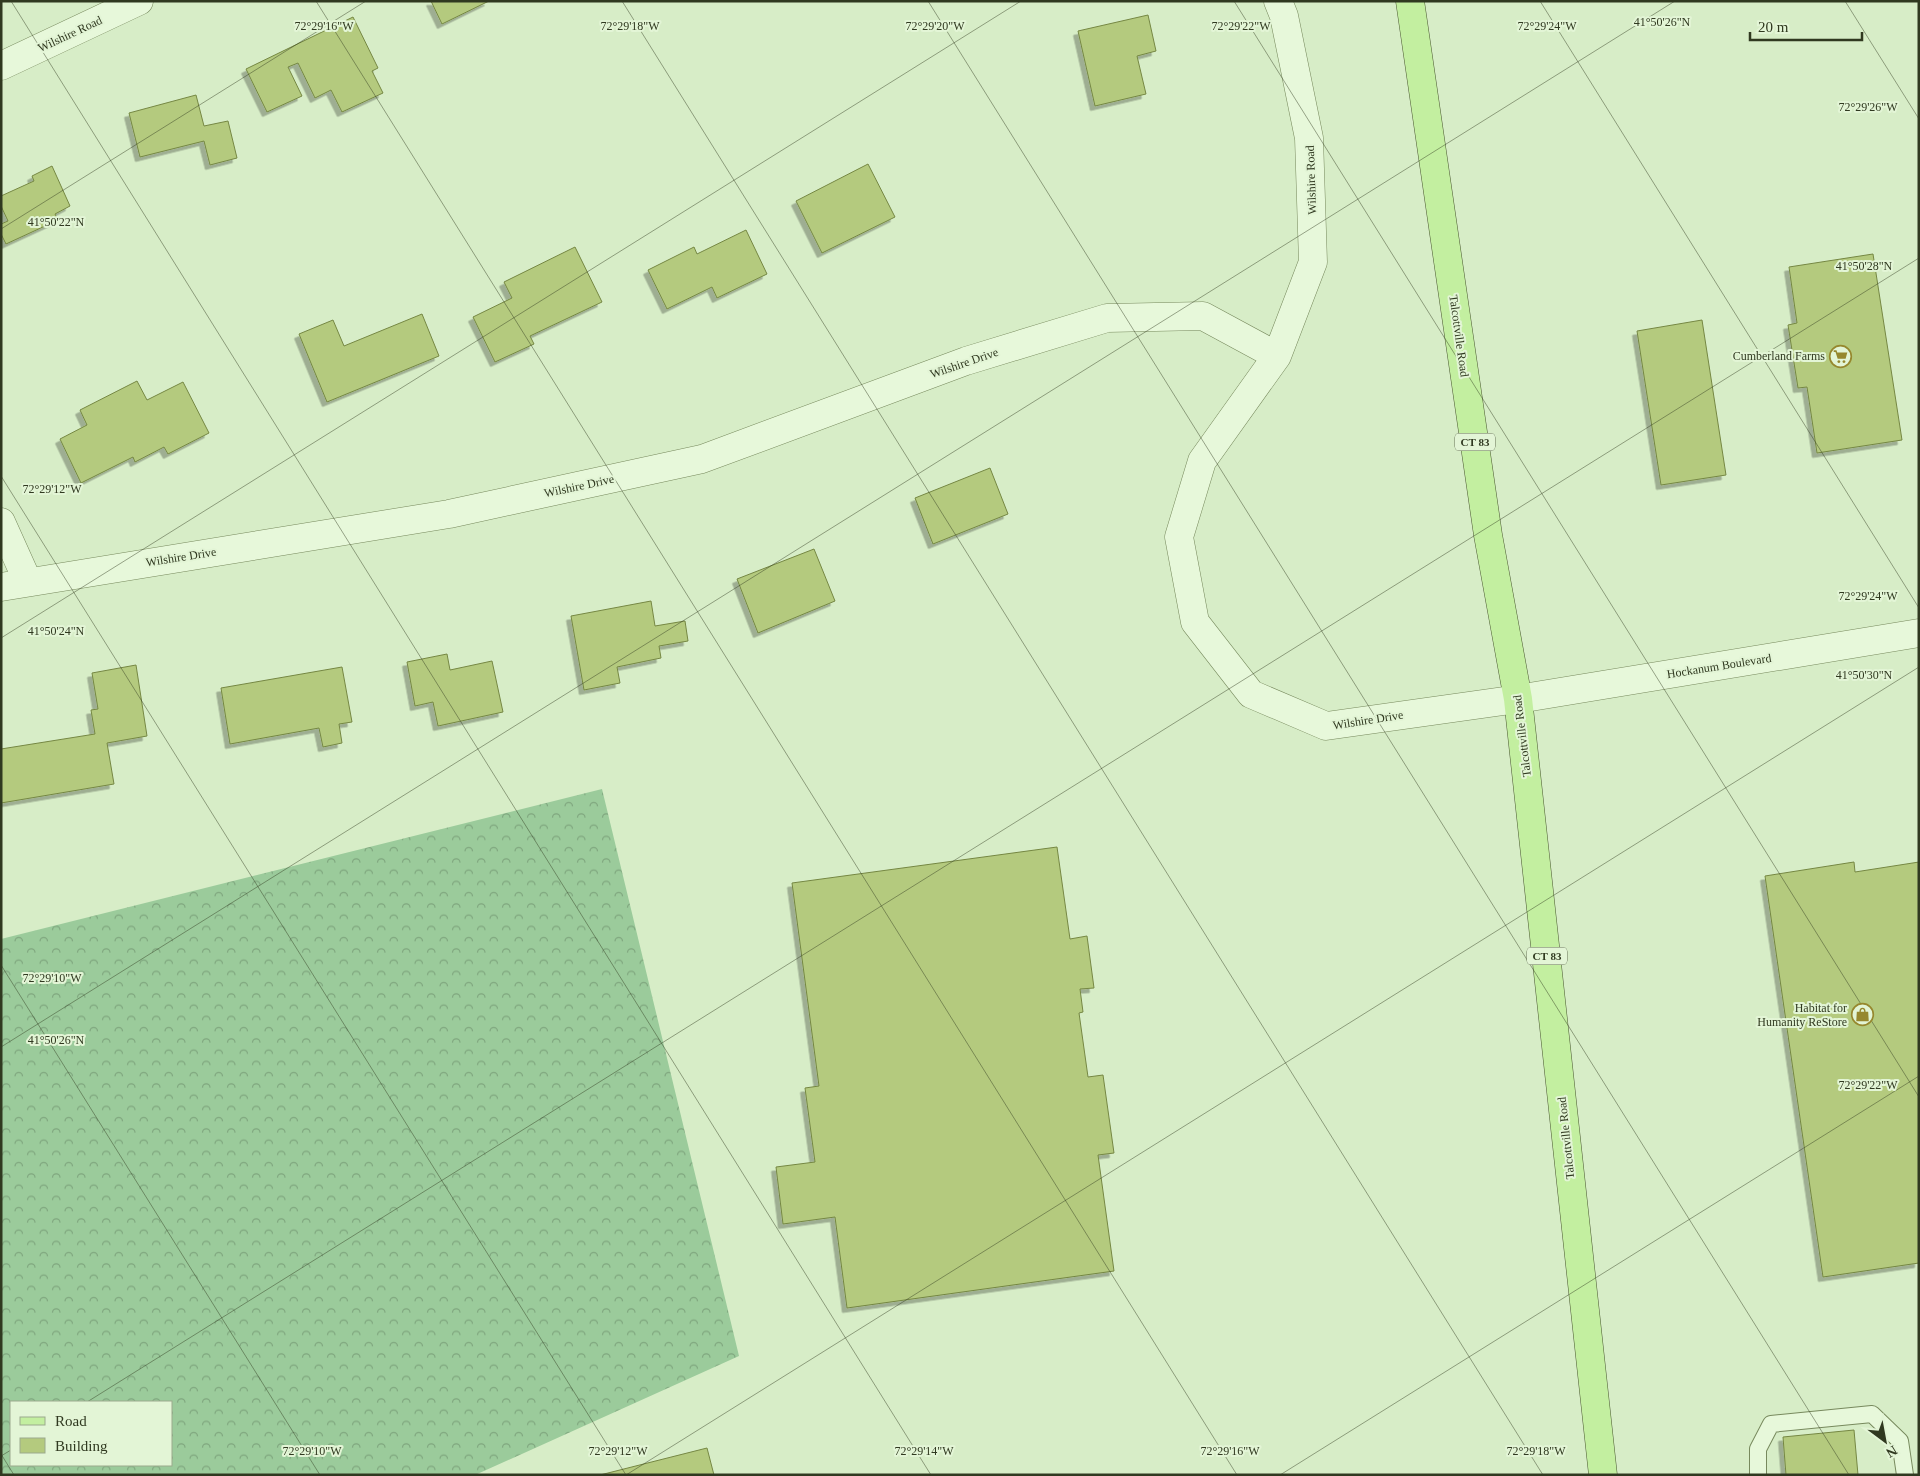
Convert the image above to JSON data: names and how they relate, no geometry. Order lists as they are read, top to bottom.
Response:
{
  "streets": {
    "main road": ["Talcottville Road", "CT 83"],
    "street": ["Wilshire Road", "Wilshire Drive", "Hockanum Boulevard"]
  },
  "crossings": [
    ["Wilshire Road", "Wilshire Drive"],
    ["Talcottville Road", "Wilshire Drive"],
    ["Talcottville Road", "Hockanum Boulevard"],
    ["Wilshire Drive", "Hockanum Boulevard"]
  ],
  "places": {
    "supermarket": ["Cumberland Farms"],
    "shop": ["Habitat for Humanity ReStore"]
  },
  "legend": ["Road", "Building"],
  "scale_bar": "20 m",
  "north": "bottom right",
  "coordinates": [
    "41°50'26\"N",
    "72°29'16\"W",
    "72°29'18\"W",
    "72°29'20\"W",
    "72°29'22\"W",
    "72°29'24\"W",
    "72°29'26\"W",
    "41°50'22\"N",
    "41°50'28\"N",
    "72°29'12\"W",
    "41°50'24\"N",
    "41°50'30\"N",
    "72°29'10\"W",
    "72°29'14\"W"
  ]
}
